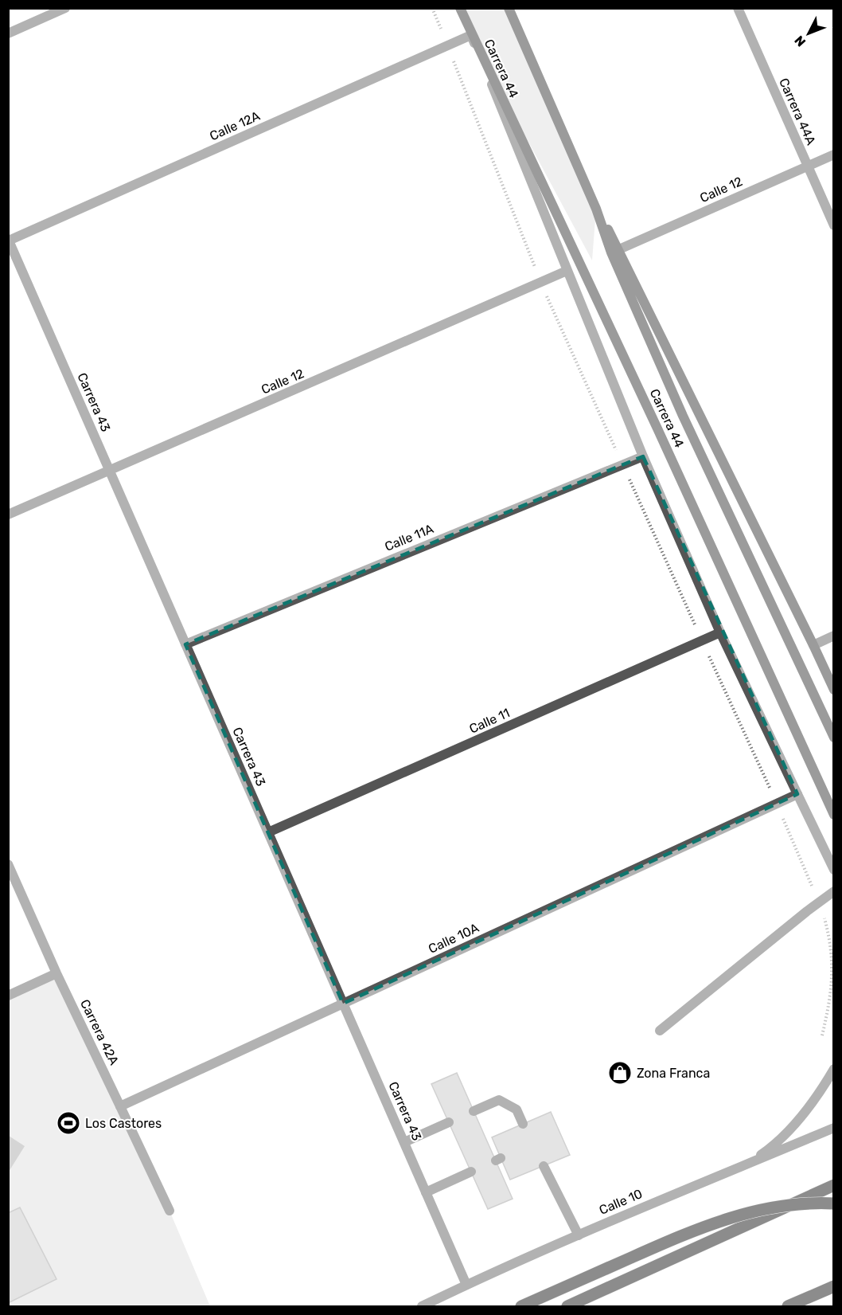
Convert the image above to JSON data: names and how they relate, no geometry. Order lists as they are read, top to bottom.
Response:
{
  "streets": {
    "main road": ["Carrera 44"],
    "street": [
      "Carrera 44A",
      "Calle 12A",
      "Calle 12",
      "Carrera 43",
      "Calle 11A",
      "Calle 11",
      "Calle 10A",
      "Carrera 42A",
      "Calle 10"
    ]
  },
  "crossings": [
    ["Carrera 44", "Calle 12A"],
    ["Carrera 44", "Calle 12"],
    ["Carrera 44", "Calle 11A"],
    ["Carrera 44", "Calle 11"],
    ["Carrera 44", "Calle 10A"],
    ["Carrera 44A", "Calle 12"],
    ["Calle 12A", "Carrera 43"],
    ["Calle 12", "Carrera 43"],
    ["Carrera 43", "Calle 11A"],
    ["Carrera 43", "Calle 11"],
    ["Carrera 43", "Calle 10A"],
    ["Carrera 43", "Calle 10"],
    ["Calle 10A", "Carrera 42A"]
  ],
  "places": {
    "shop": ["Zona Franca"],
    "sports": ["Los Castores"]
  },
  "north": "bottom left"
}
